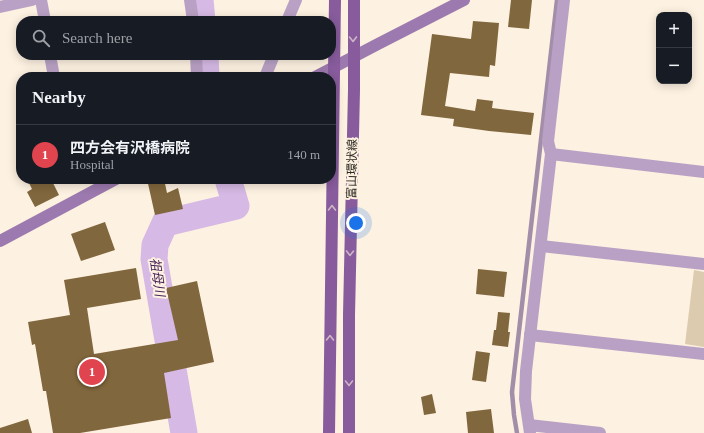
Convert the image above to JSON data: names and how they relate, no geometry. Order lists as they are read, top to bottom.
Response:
{
  "streets": {
    "main road": ["富山環状線"]
  },
  "water": ["祖母川"],
  "page": {
    "map_buttons": ["+", "−"],
    "search": "Search here",
    "heading": "Nearby",
    "list": [
      {
        "mark": "1",
        "name": "四方会有沢橋病院",
        "note": "Hospital",
        "value": "140 m"
      }
    ],
    "pins": "1"
  }
}
